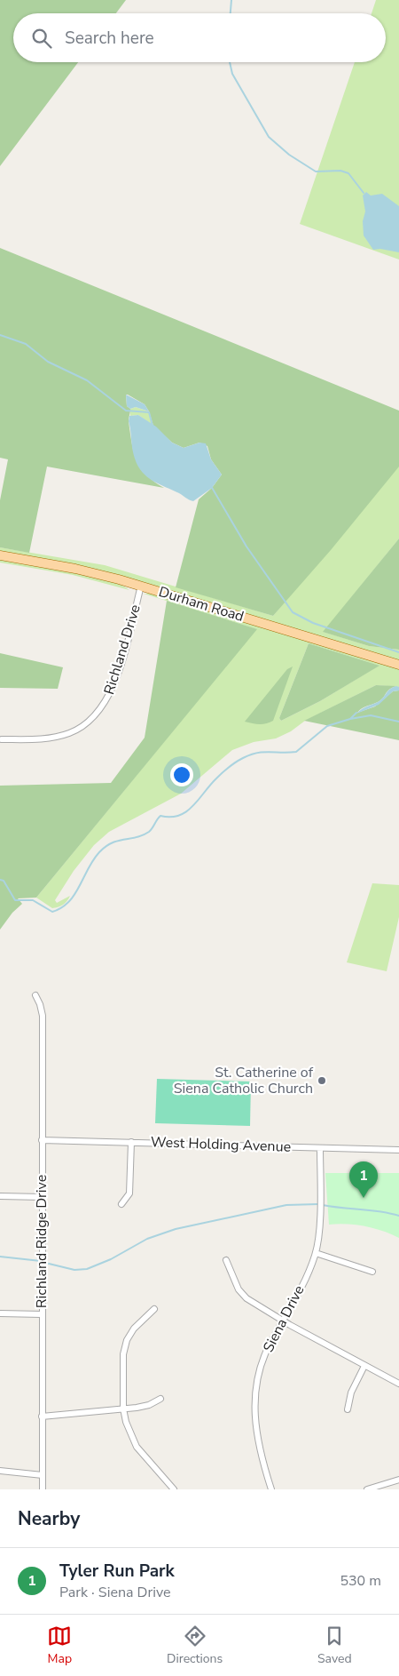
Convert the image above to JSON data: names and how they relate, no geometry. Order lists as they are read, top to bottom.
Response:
{
  "streets": {
    "main road": ["Durham Road"],
    "street": [
      "Richland Drive",
      "West Holding Avenue",
      "Richland Ridge Drive",
      "Siena Drive"
    ]
  },
  "crossings": [
    ["Durham Road", "Richland Drive"],
    ["West Holding Avenue", "Richland Ridge Drive"],
    ["West Holding Avenue", "Siena Drive"]
  ],
  "places": ["St. Catherine of Siena Catholic Church"],
  "page": {
    "search": "Search here",
    "pins": "1",
    "heading": "Nearby",
    "list": [
      {
        "mark": "1",
        "name": "Tyler Run Park",
        "note": "Park · Siena Drive",
        "value": "530 m"
      }
    ],
    "nav": ["Map", "Directions", "Saved"]
  }
}
